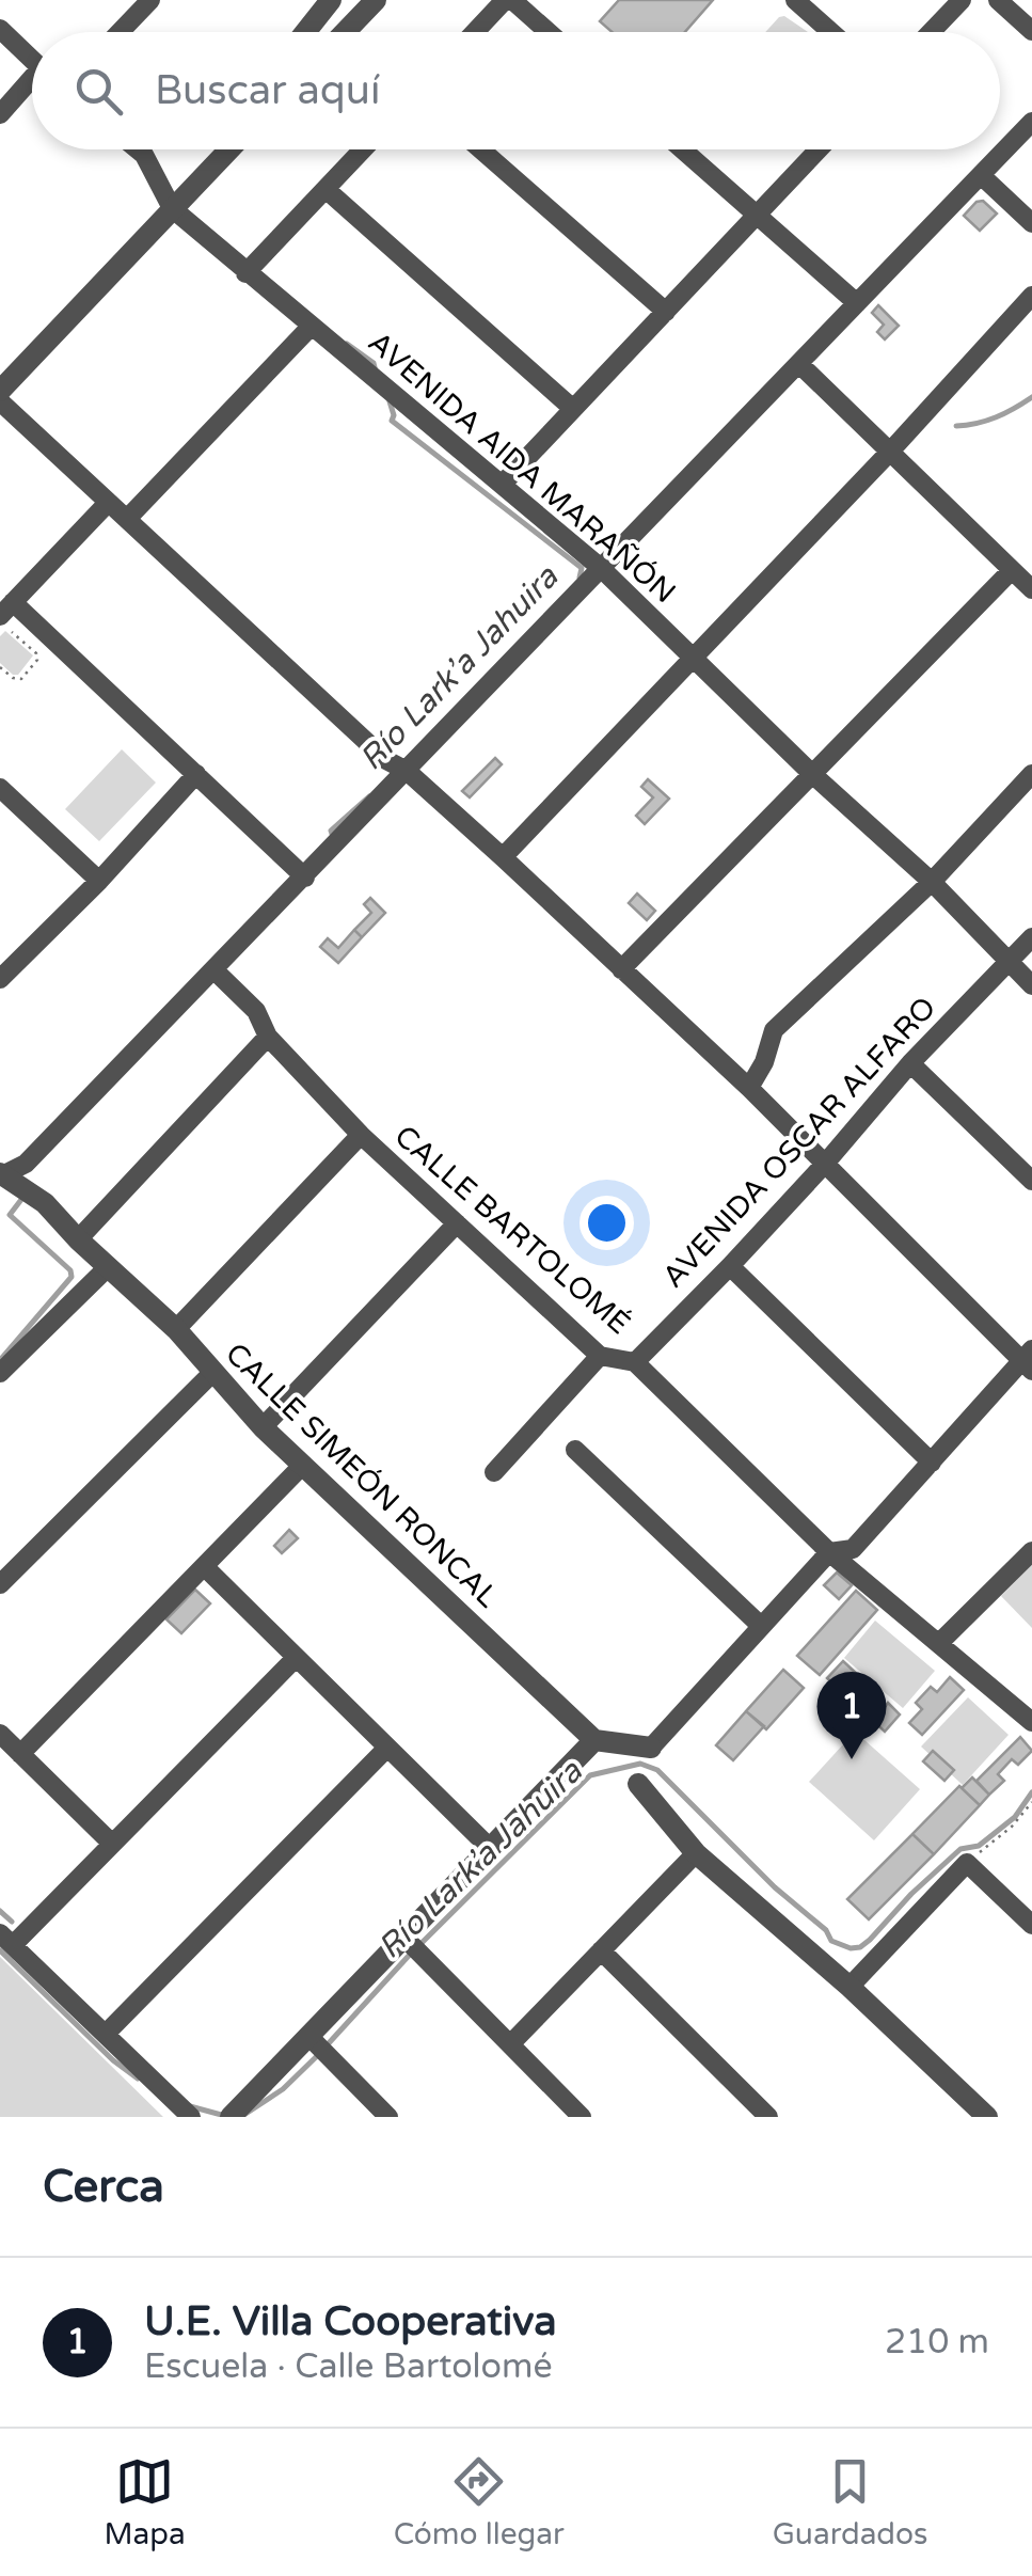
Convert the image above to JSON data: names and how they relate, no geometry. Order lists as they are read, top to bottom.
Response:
{
  "streets": {
    "street": [
      "AVENIDA AIDA MARAÑÓN",
      "AVENIDA OSCAR ALFARO",
      "CALLE BARTOLOMÉ",
      "CALLE SIMEÓN RONCAL"
    ]
  },
  "crossings": [
    ["AVENIDA AIDA MARAÑÓN", "AVENIDA OSCAR ALFARO"],
    ["AVENIDA OSCAR ALFARO", "CALLE BARTOLOMÉ"]
  ],
  "water": ["Río Lark’a Jahuira"],
  "page": {
    "search": "Buscar aquí",
    "pins": "1",
    "heading": "Cerca",
    "list": [
      {
        "mark": "1",
        "name": "U.E. Villa Cooperativa",
        "note": "Escuela · Calle Bartolomé",
        "value": "210 m"
      }
    ],
    "nav": ["Mapa", "Cómo llegar", "Guardados"]
  }
}
